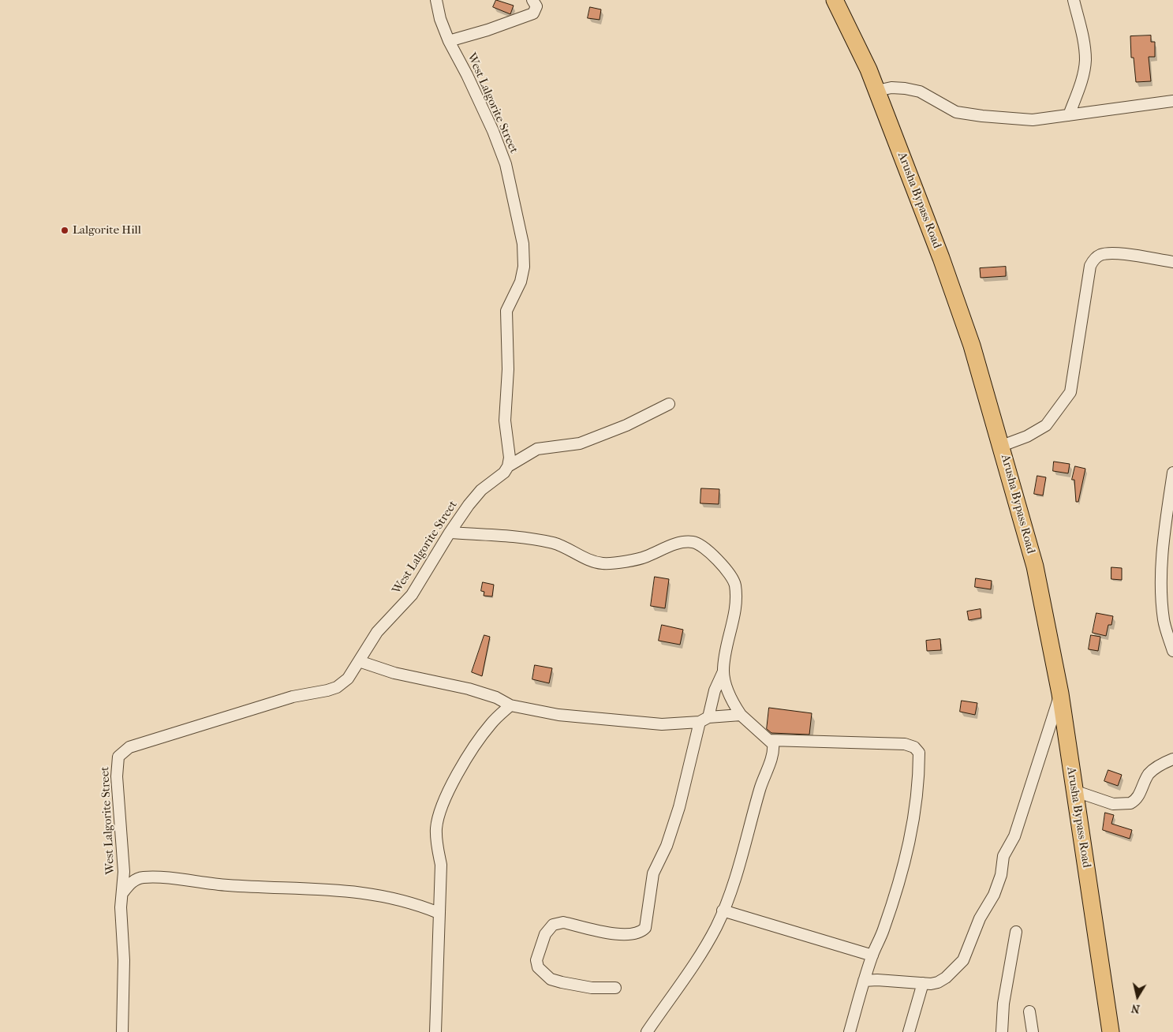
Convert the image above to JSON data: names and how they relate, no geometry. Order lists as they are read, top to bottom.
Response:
{
  "streets": {
    "main road": ["Arusha Bypass Road"],
    "street": ["West Lalgorite Street"]
  },
  "places": ["Lalgorite Hill"],
  "north": "bottom"
}
